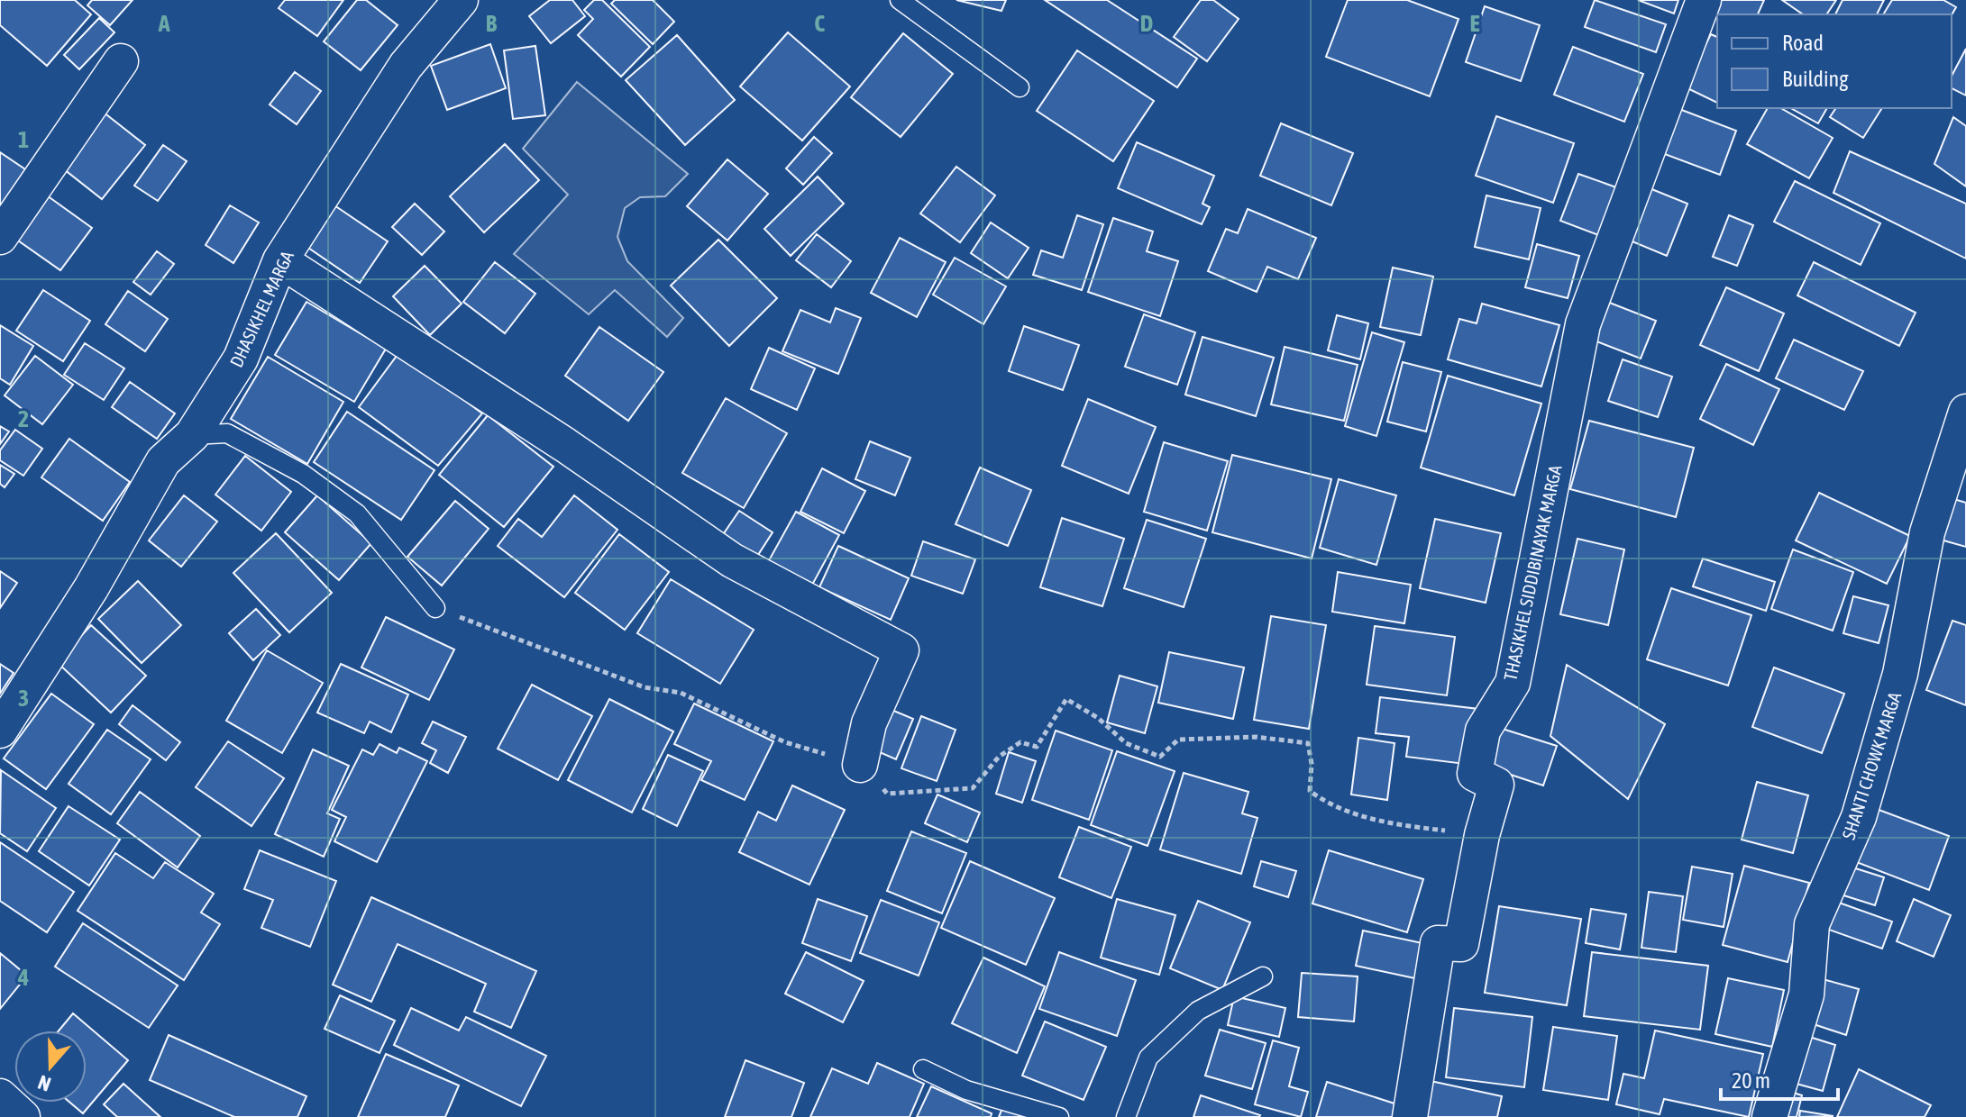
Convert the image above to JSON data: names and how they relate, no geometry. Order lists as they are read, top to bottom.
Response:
{
  "streets": {
    "street": ["DHASIKHEL MARGA", "THASIKHEL SIDDIBINAYAK MARGA", "SHANTI CHOWK MARGA"]
  },
  "legend": ["Road", "Building"],
  "scale_bar": "20 m",
  "north": "bottom",
  "grid": {
    "columns": [
      "A",
      "B",
      "C",
      "D",
      "E"
    ],
    "rows": [
      "1",
      "2",
      "3",
      "4"
    ]
  }
}
